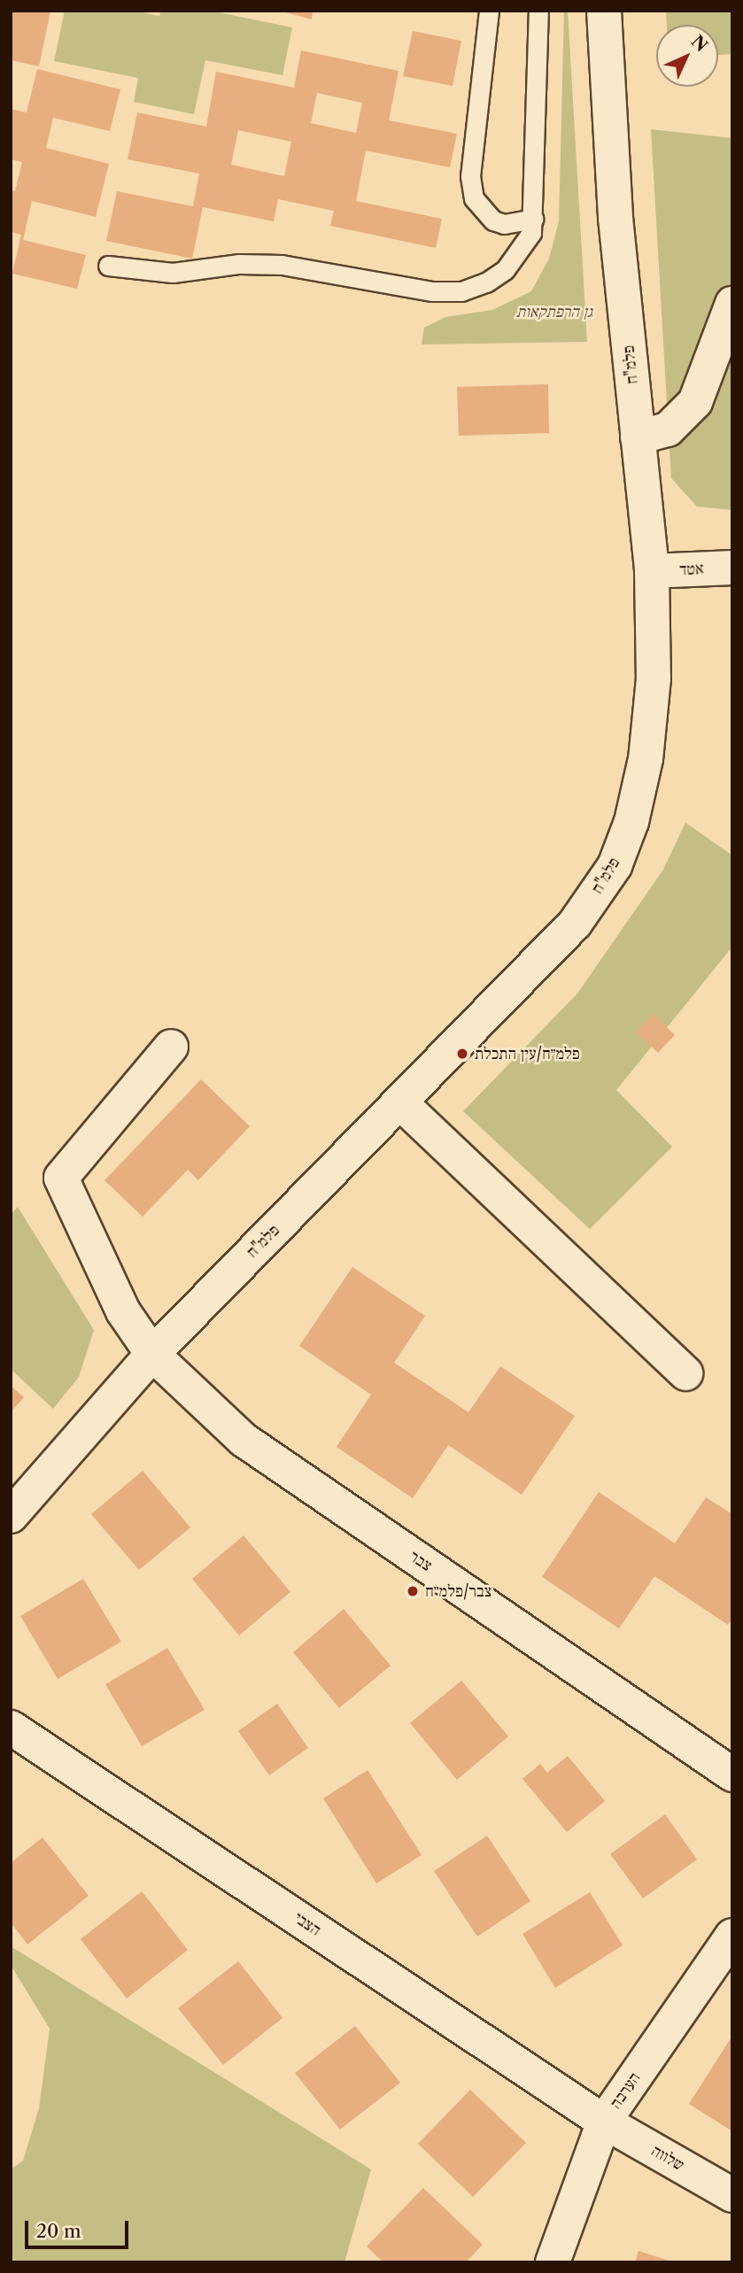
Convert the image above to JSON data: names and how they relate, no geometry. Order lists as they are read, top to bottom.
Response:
{
  "streets": {
    "street": [
      "פלמ\"ח",
      "אטד",
      "צבר",
      "הצבי",
      "הערבה",
      "שלווה"
    ]
  },
  "crossings": [
    ["פלמ\"ח", "אטד"],
    ["פלמ\"ח", "צבר"],
    ["הצבי", "הערבה"],
    ["הצבי", "שלווה"],
    ["הערבה", "שלווה"]
  ],
  "parks": ["גן הרפתקאות"],
  "places": ["פלמ״ח/עין התכלת", "צבר/פלמ״ח"],
  "scale_bar": "20 m",
  "north": "top right"
}
